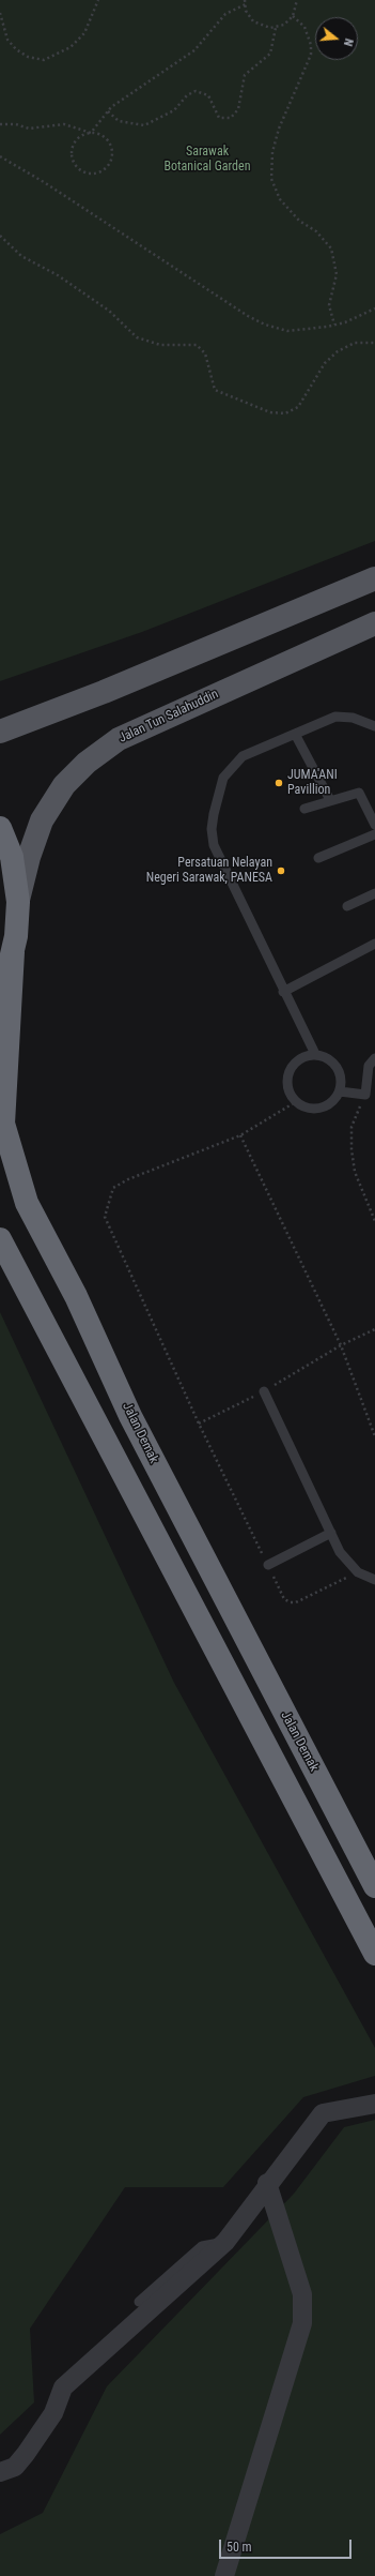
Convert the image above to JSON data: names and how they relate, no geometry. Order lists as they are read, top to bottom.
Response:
{
  "streets": {
    "highway": ["Jalan Demak"],
    "main road": ["Jalan Tun Salahuddin"]
  },
  "parks": ["Sarawak Botanical Garden"],
  "places": ["JUMA'ANI Pavillion", "Persatuan Nelayan Negeri Sarawak, PANESA"],
  "scale_bar": "50 m",
  "north": "right"
}
